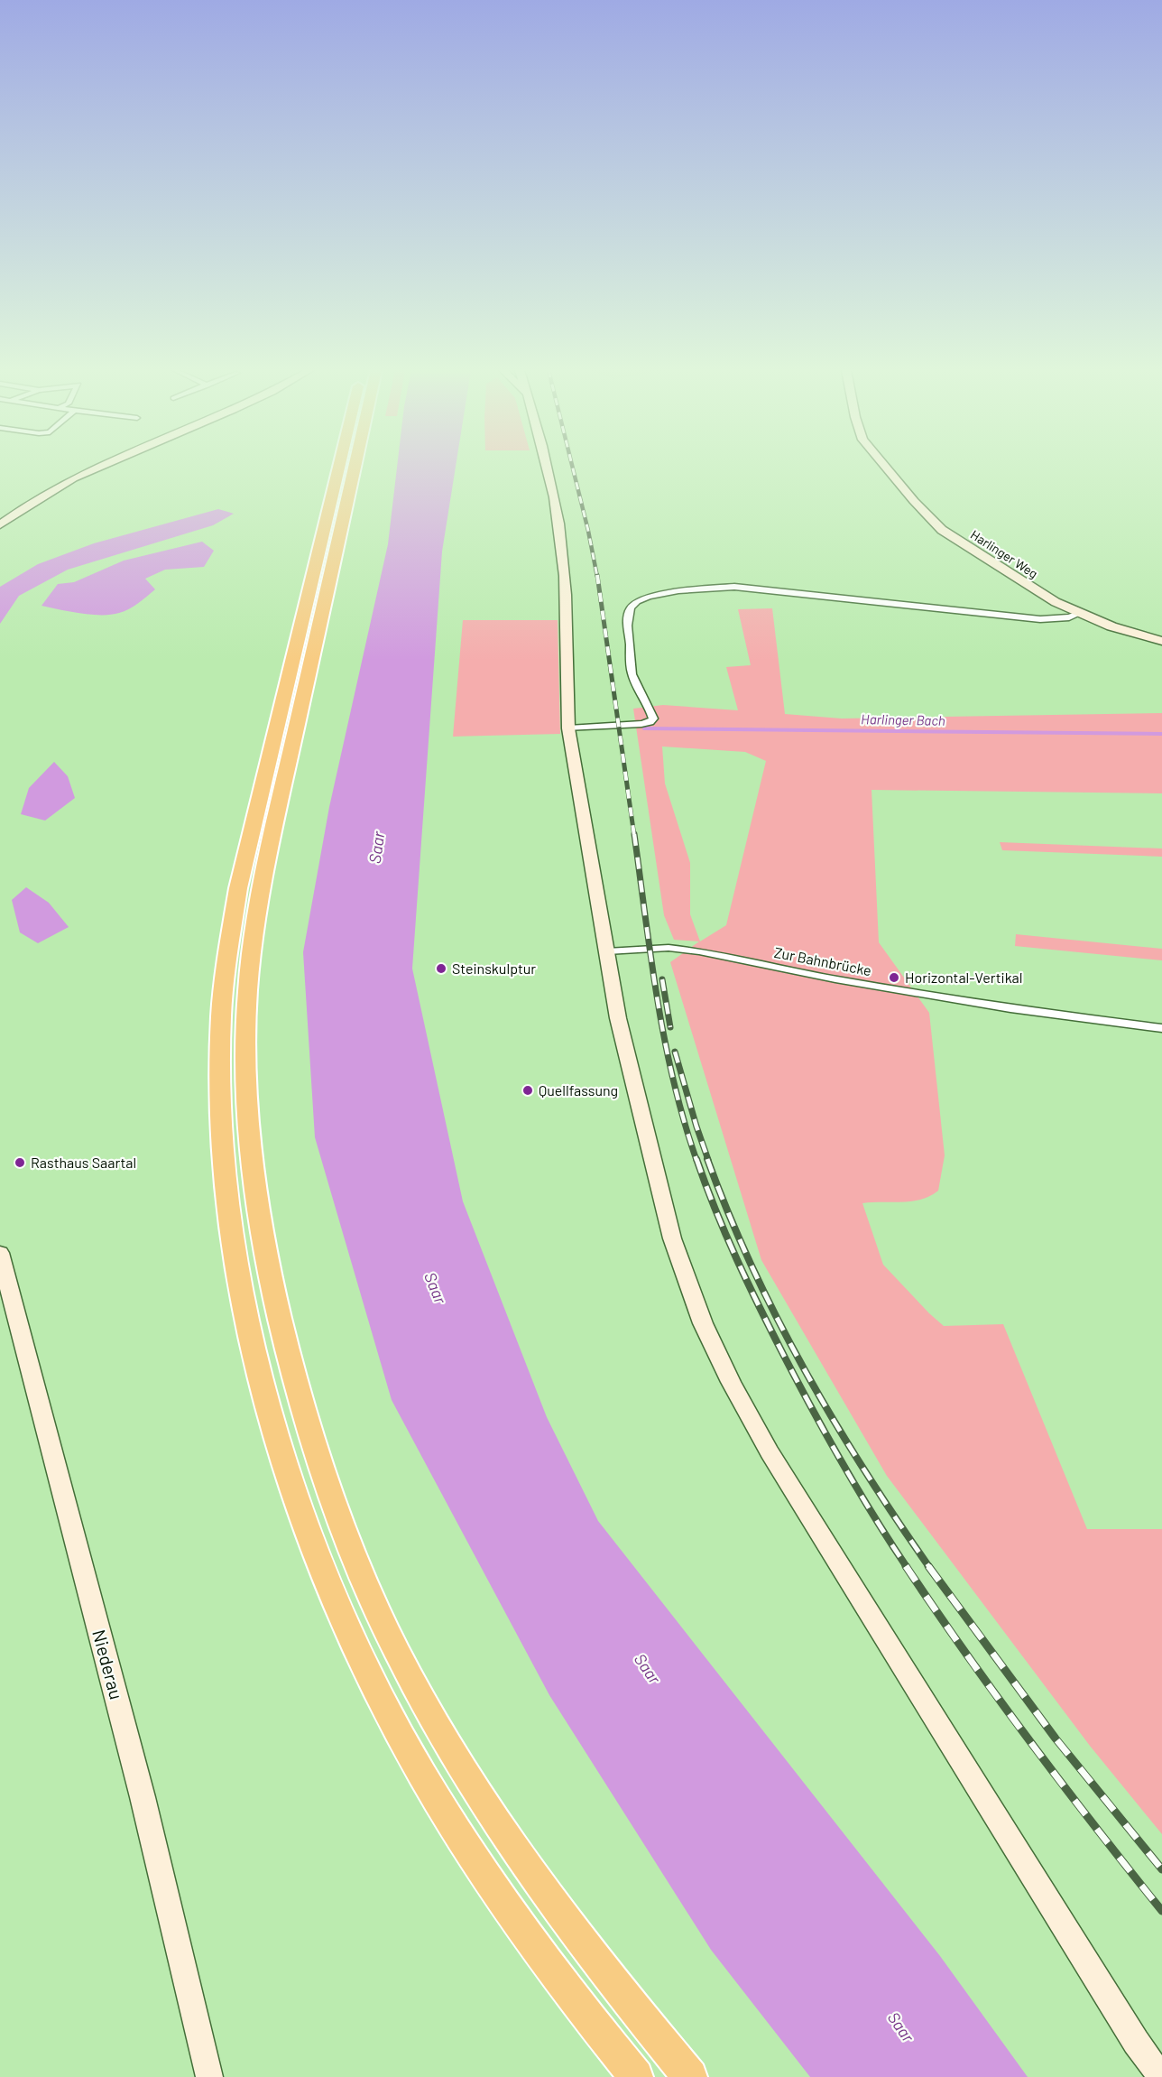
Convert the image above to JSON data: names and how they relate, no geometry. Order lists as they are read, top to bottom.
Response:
{
  "streets": {
    "main road": ["Harlinger Weg", "Niederau"],
    "street": ["Zur Bahnbrücke"]
  },
  "water": ["Harlinger Bach", "Saar"],
  "places": [
    "Steinskulptur",
    "Horizontal-Vertikal",
    "Quellfassung",
    "Rasthaus Saartal"
  ]
}
